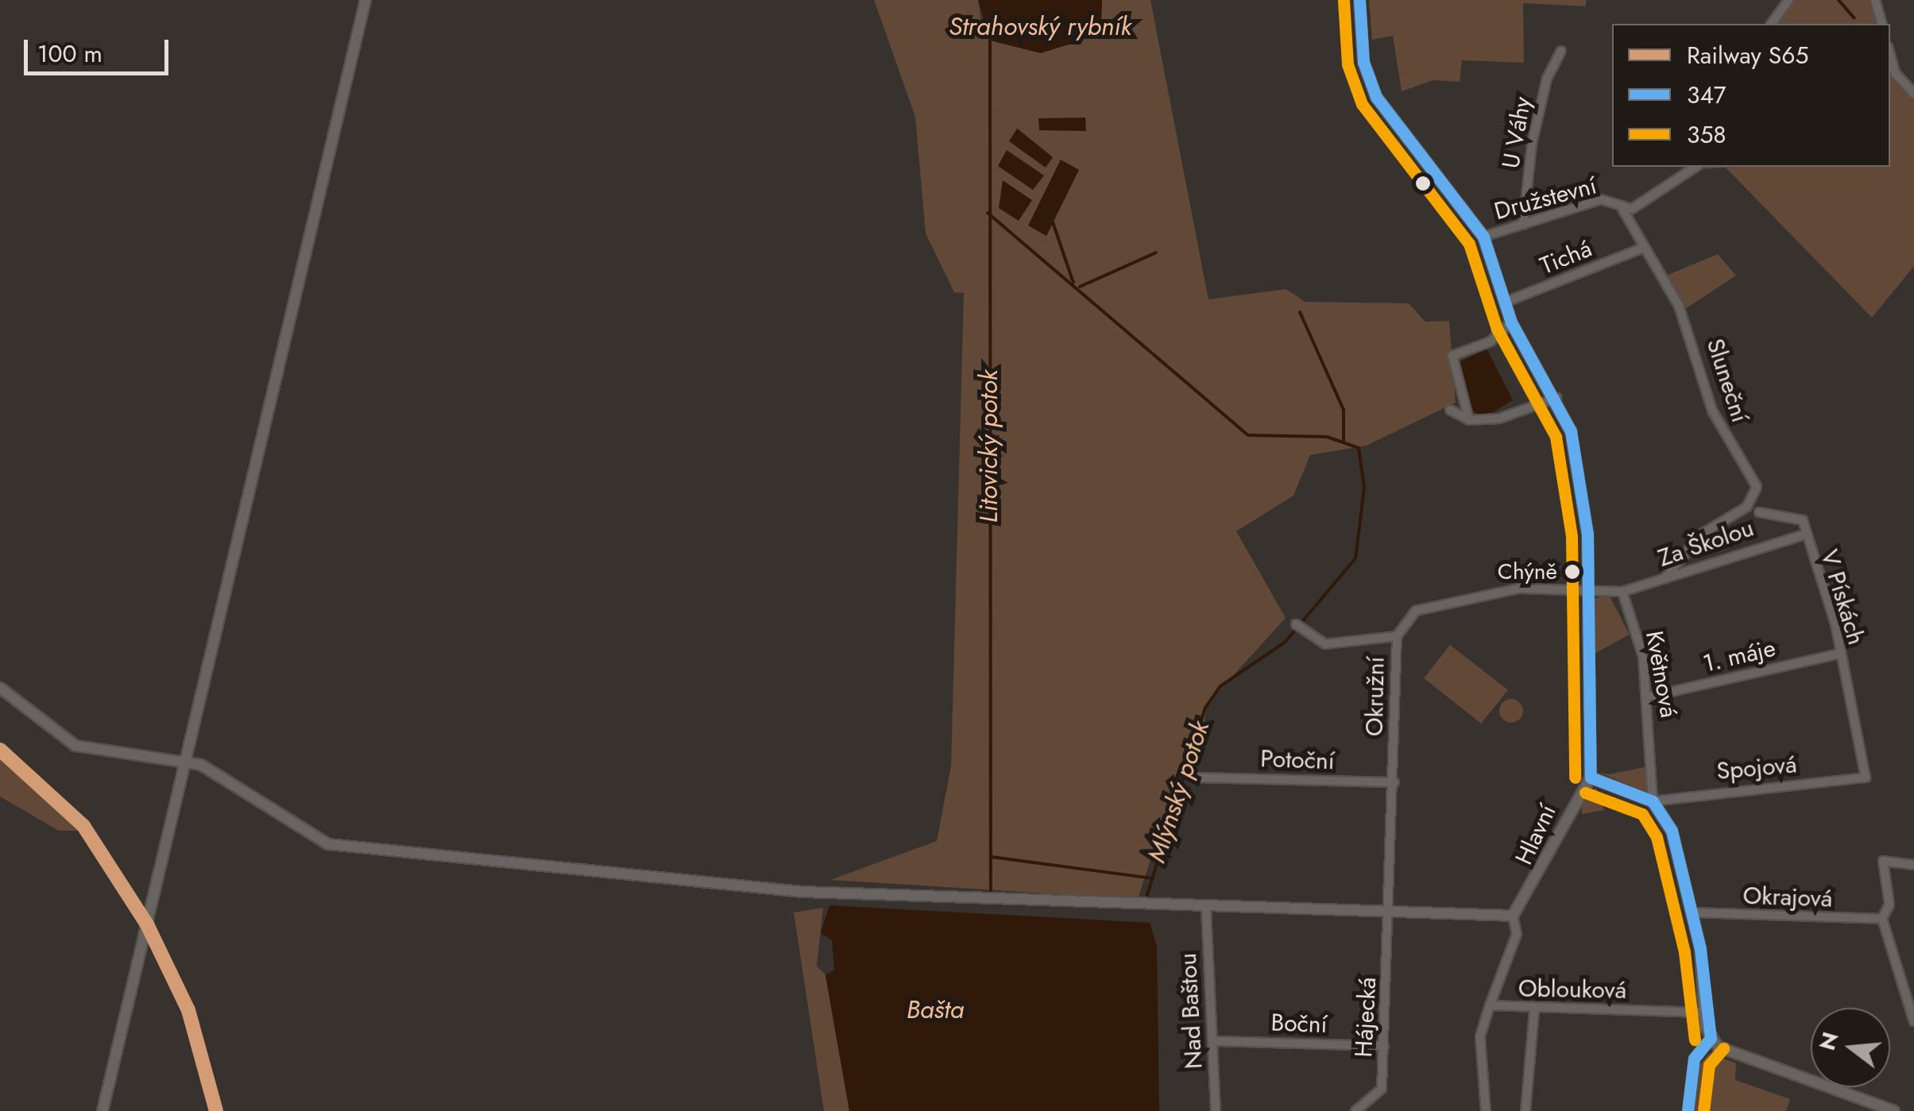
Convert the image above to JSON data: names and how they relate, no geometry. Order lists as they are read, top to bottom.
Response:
{
  "streets": {
    "street": [
      "U Váhy",
      "Družstevní",
      "Tichá",
      "Sluneční",
      "Za Školou",
      "V Pískách",
      "1. máje",
      "Květnová",
      "Okružní",
      "Potoční",
      "Spojová",
      "Hlavní",
      "Okrajová",
      "Oblouková",
      "Nad Baštou",
      "Hájecká",
      "Boční"
    ]
  },
  "crossings": [
    ["U Váhy", "Družstevní"],
    ["Družstevní", "Sluneční"],
    ["Tichá", "Sluneční"],
    ["Sluneční", "Za Školou"],
    ["Za Školou", "V Pískách"],
    ["Za Školou", "Květnová"],
    ["V Pískách", "1. máje"],
    ["V Pískách", "Spojová"],
    ["1. máje", "Květnová"],
    ["Květnová", "Spojová"],
    ["Okružní", "Potoční"],
    ["Okružní", "Hájecká"],
    ["Hlavní", "Oblouková"],
    ["Nad Baštou", "Boční"],
    ["Hájecká", "Boční"]
  ],
  "water": [
    "Strahovský rybník",
    "Litovický potok",
    "Mlýnský potok",
    "Bašta"
  ],
  "places": ["Chýně"],
  "lines": ["transit line 347", "transit line 358", "rail line S65"],
  "legend": ["Railway S65", "347", "358"],
  "scale_bar": "100 m",
  "north": "left"
}
